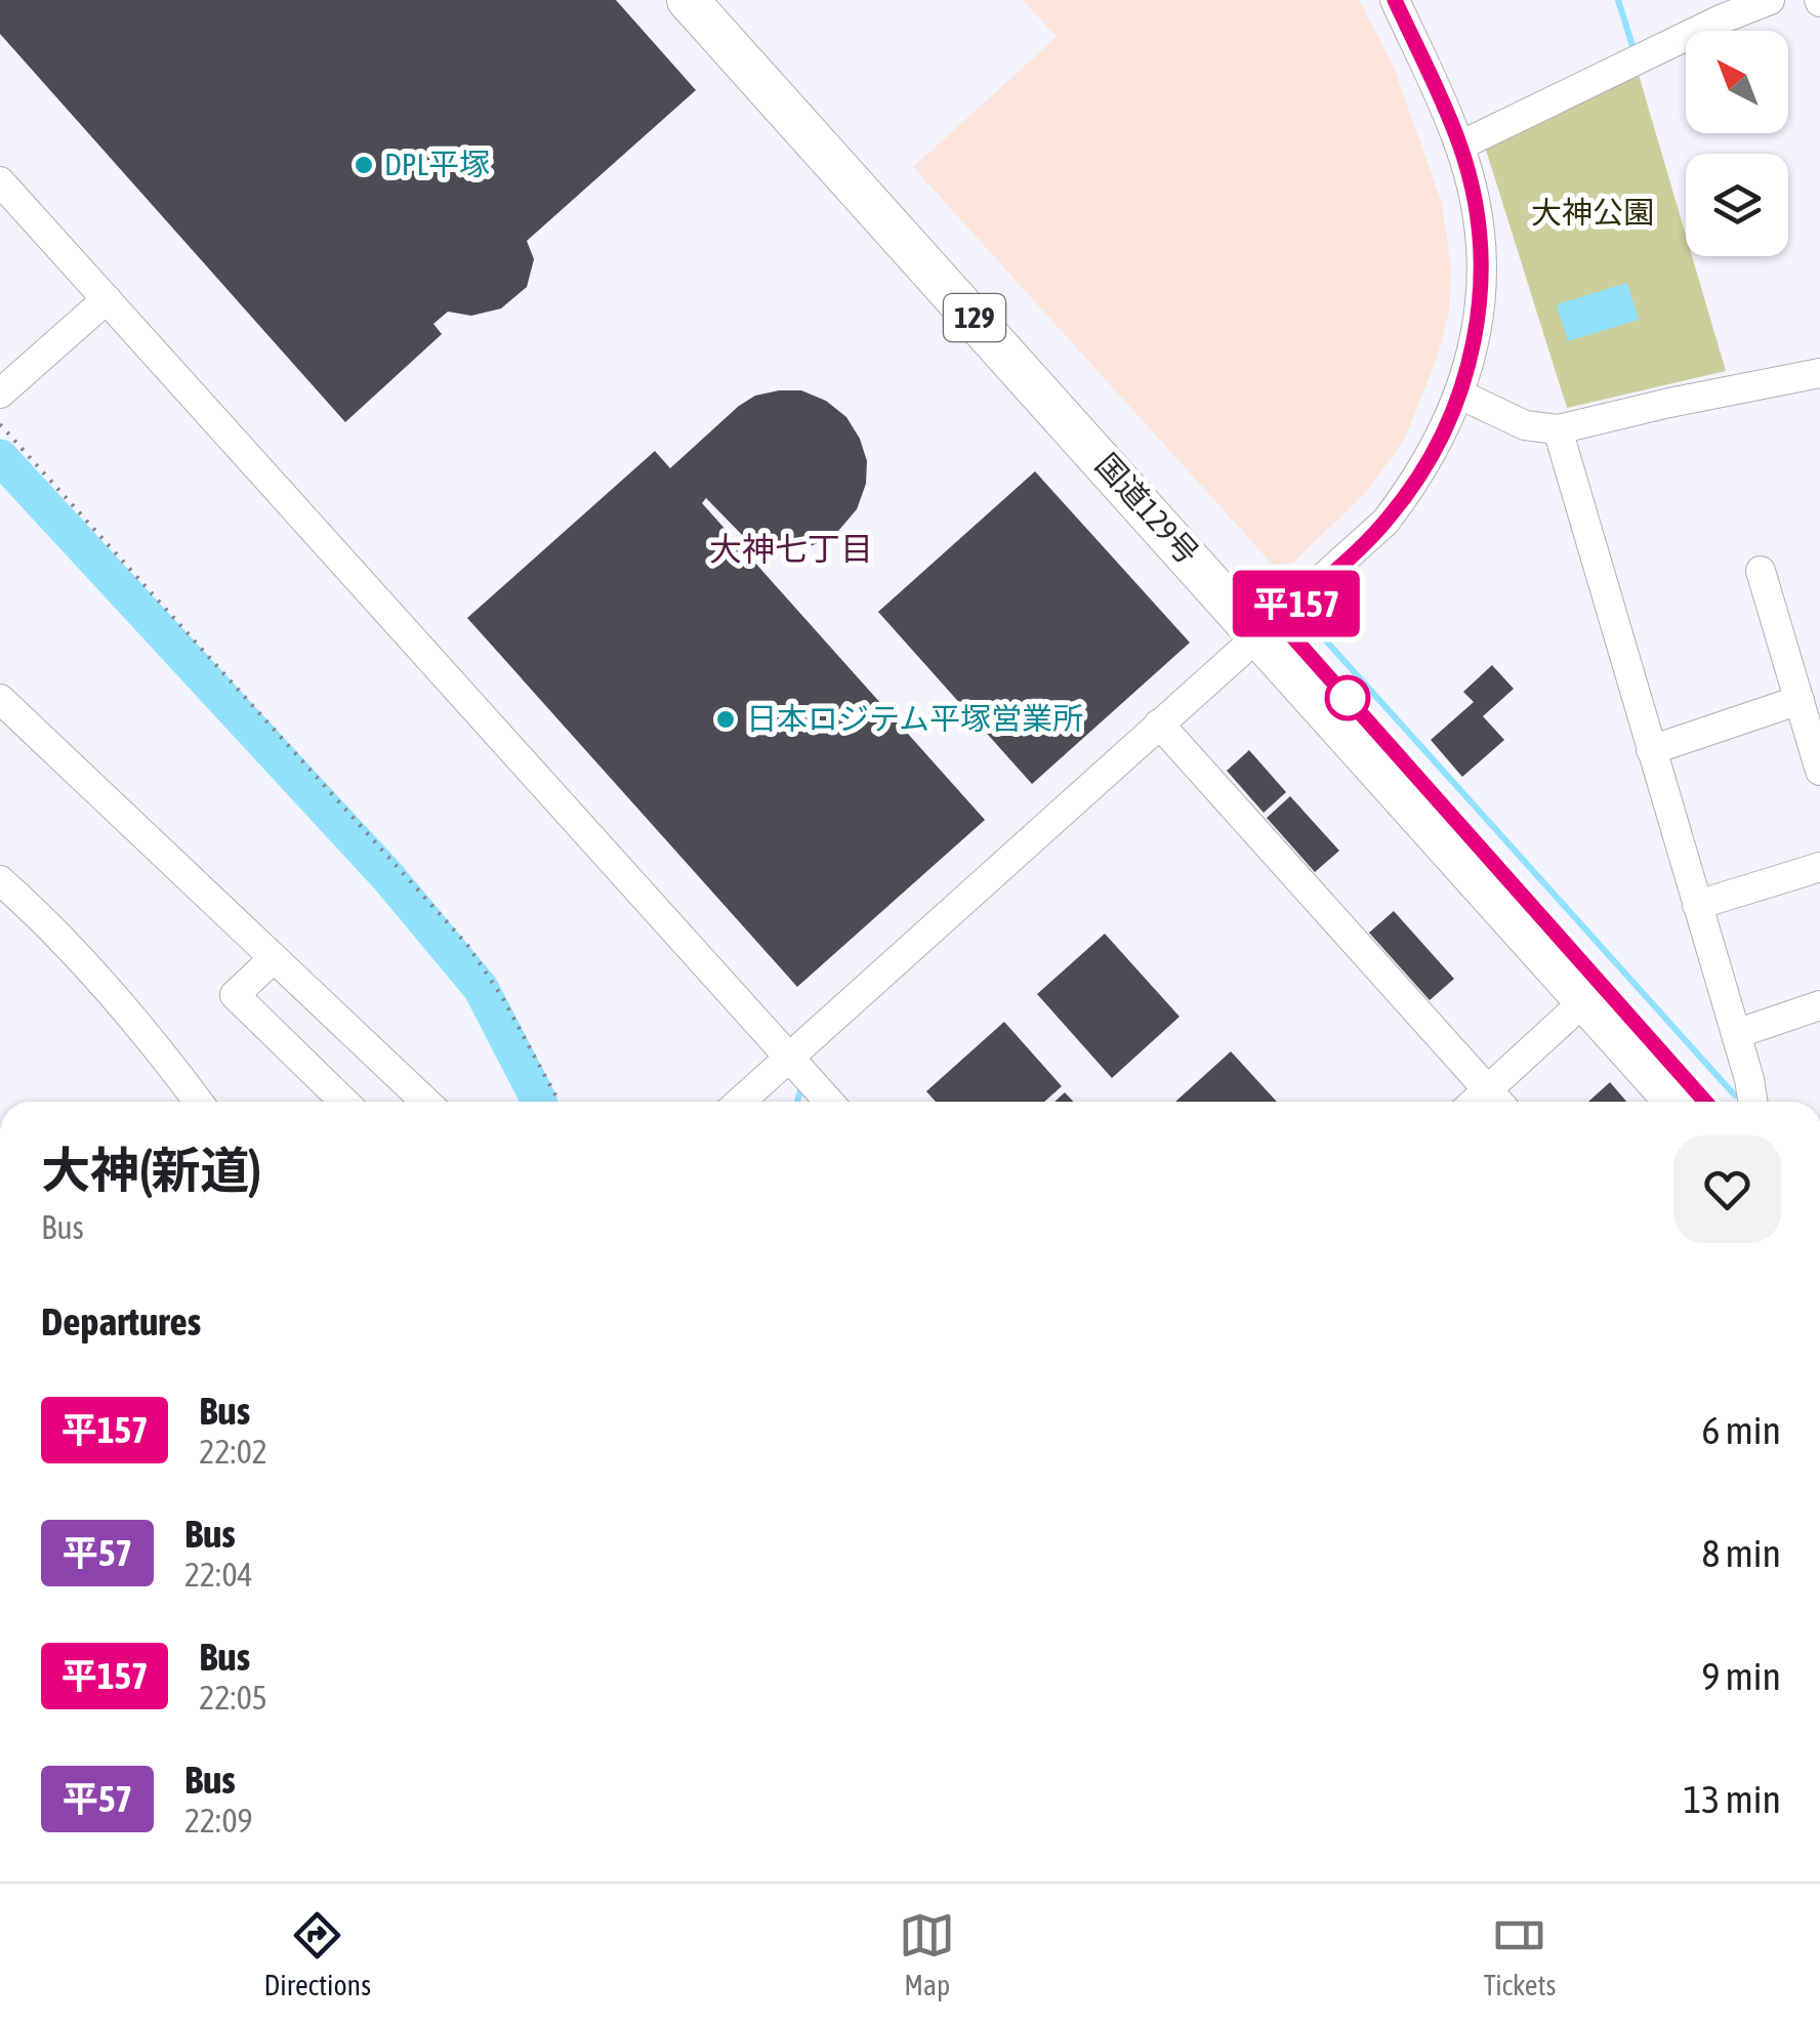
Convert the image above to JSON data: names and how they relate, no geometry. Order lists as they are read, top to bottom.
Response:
{
  "streets": {
    "highway": ["129", "国道129号"]
  },
  "districts": ["大神七丁目"],
  "parks": ["大神公園"],
  "places": ["DPL平塚", "日本ロジテム平塚営業所"],
  "lines": ["bus line 平157"],
  "north": "top left",
  "page": {
    "on_map": "平157",
    "heading": [
      ["大神(新道)", "Bus"],
      "Departures"
    ],
    "list": [
      {
        "mark": "平157",
        "name": "Bus",
        "note": "22:02",
        "value": "6 min"
      },
      {
        "mark": "平57",
        "name": "Bus",
        "note": "22:04",
        "value": "8 min"
      },
      {
        "mark": "平157",
        "name": "Bus",
        "note": "22:05",
        "value": "9 min"
      },
      {
        "mark": "平57",
        "name": "Bus",
        "note": "22:09",
        "value": "13 min"
      }
    ],
    "tabs": ["Directions", "Map", "Tickets"]
  }
}
